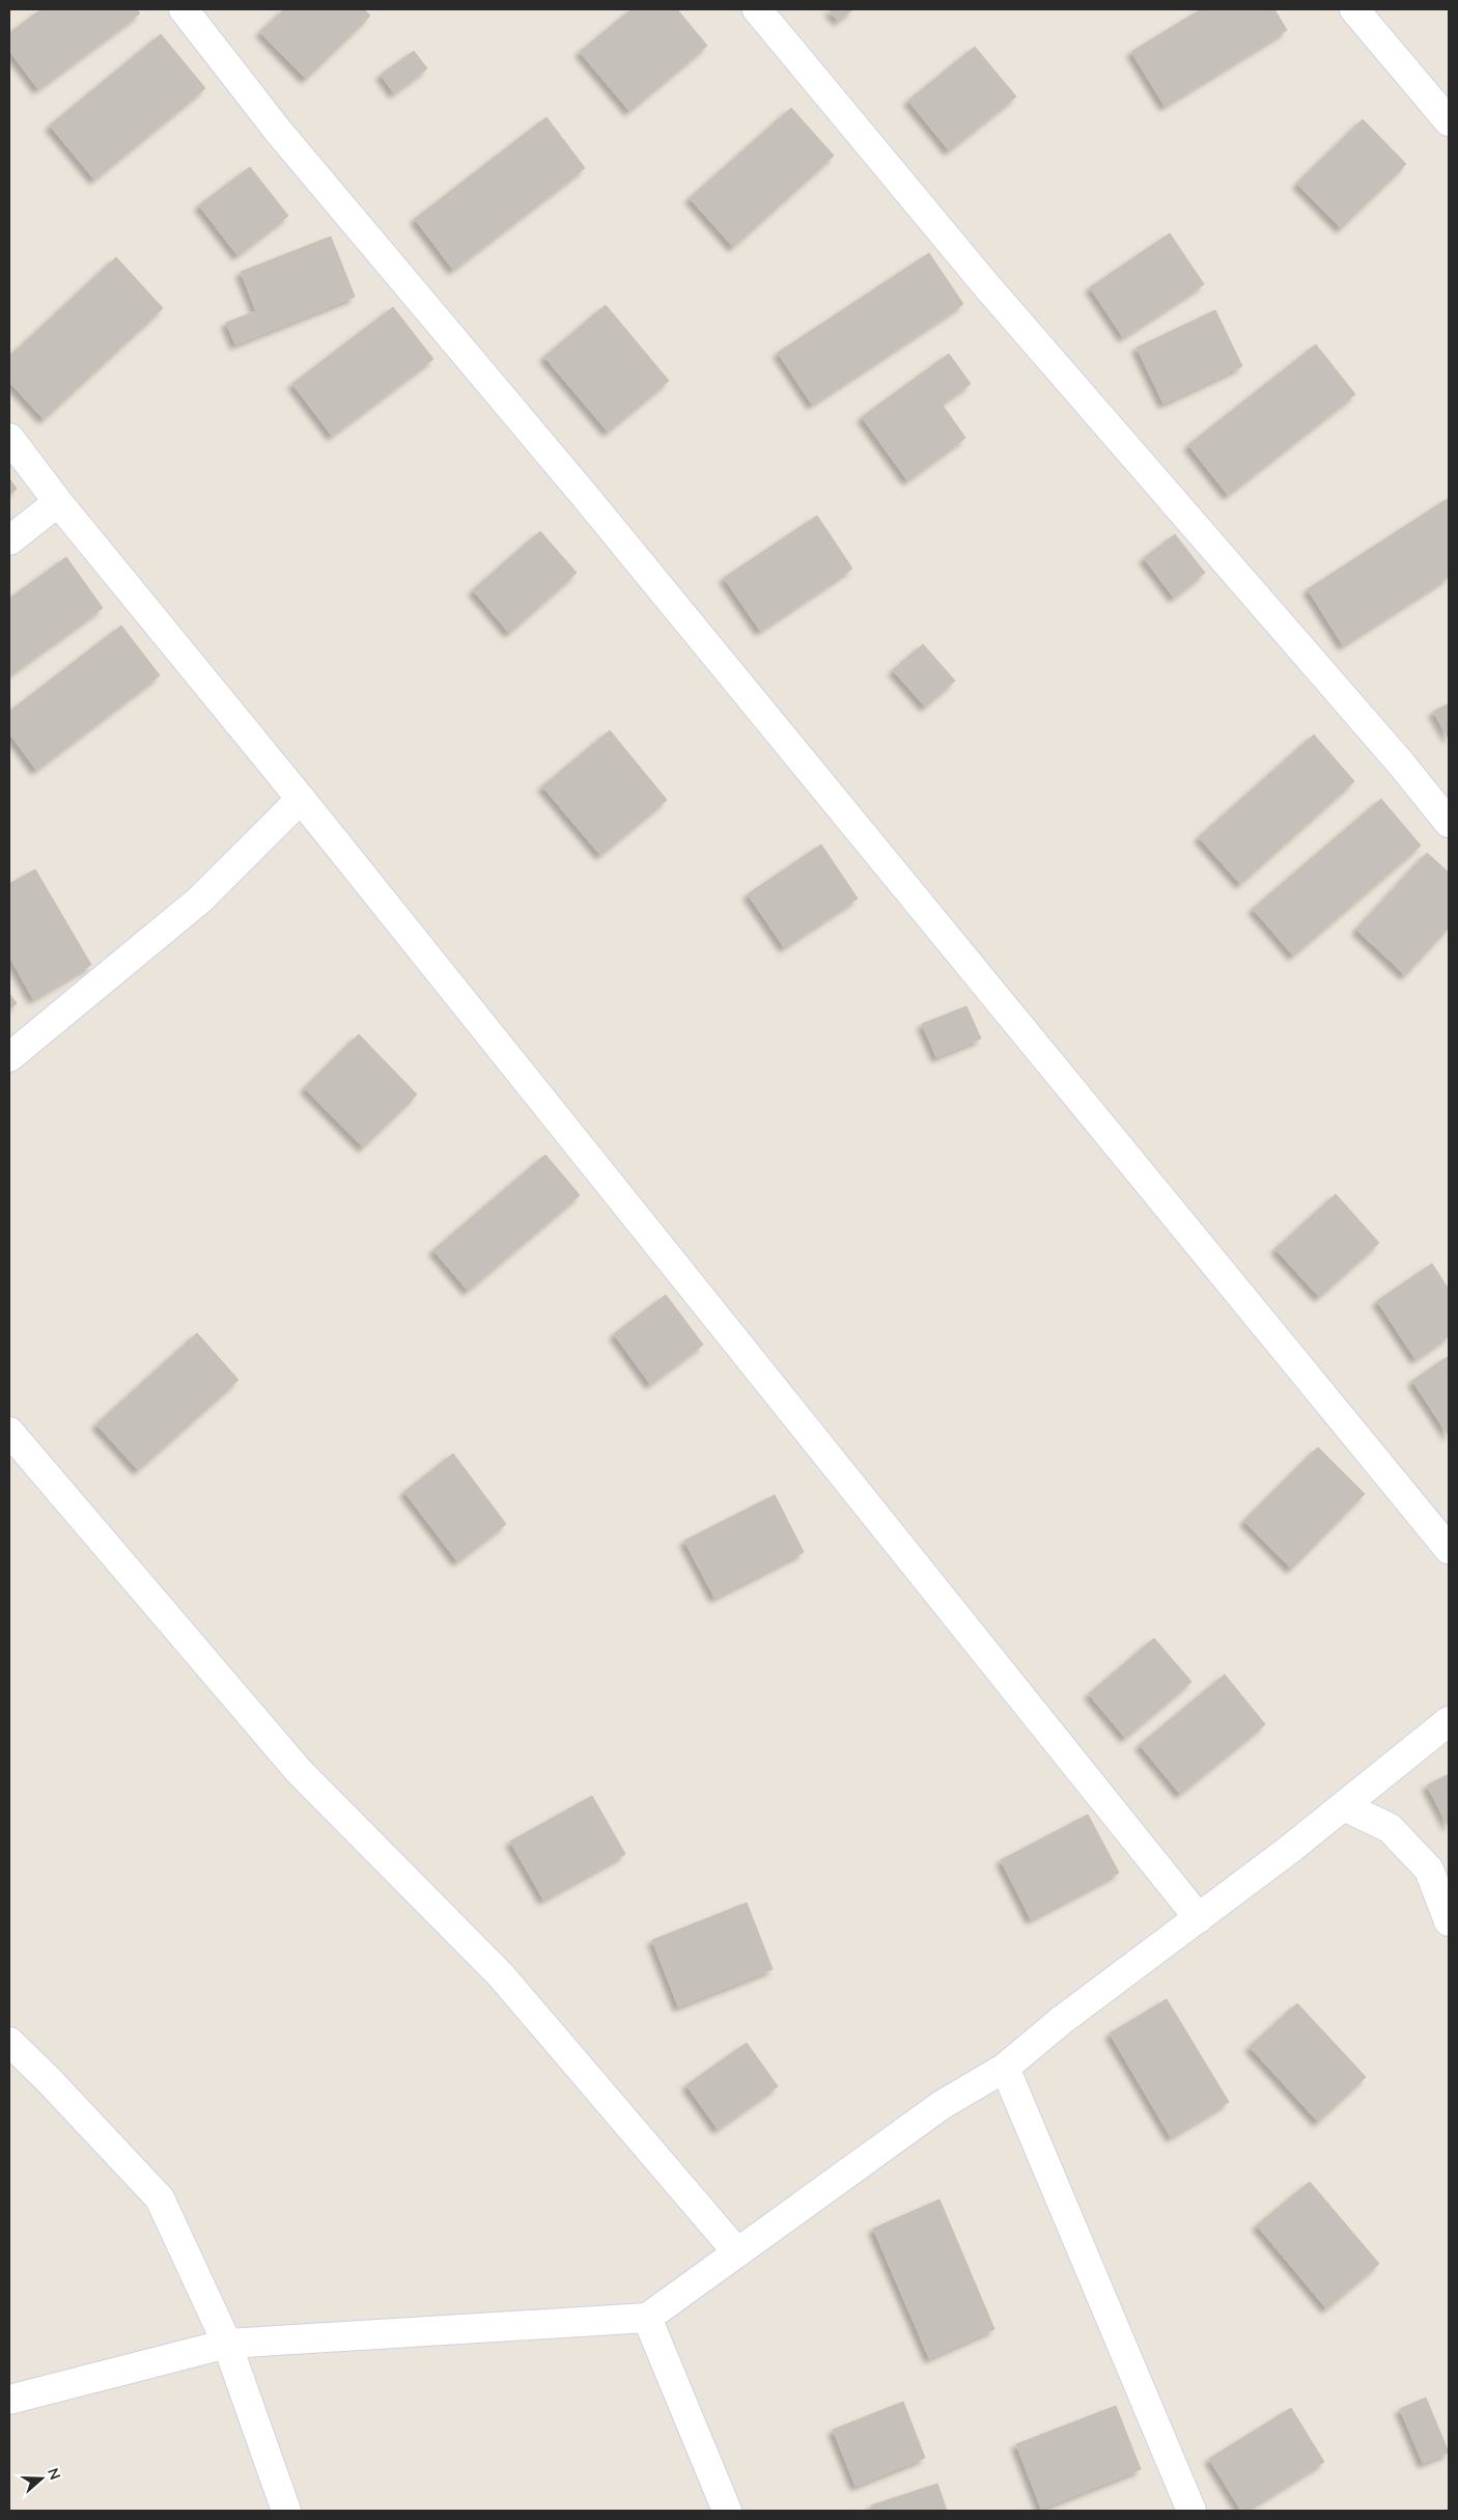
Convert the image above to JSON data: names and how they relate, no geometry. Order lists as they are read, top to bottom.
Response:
{
  "north": "right"
}
